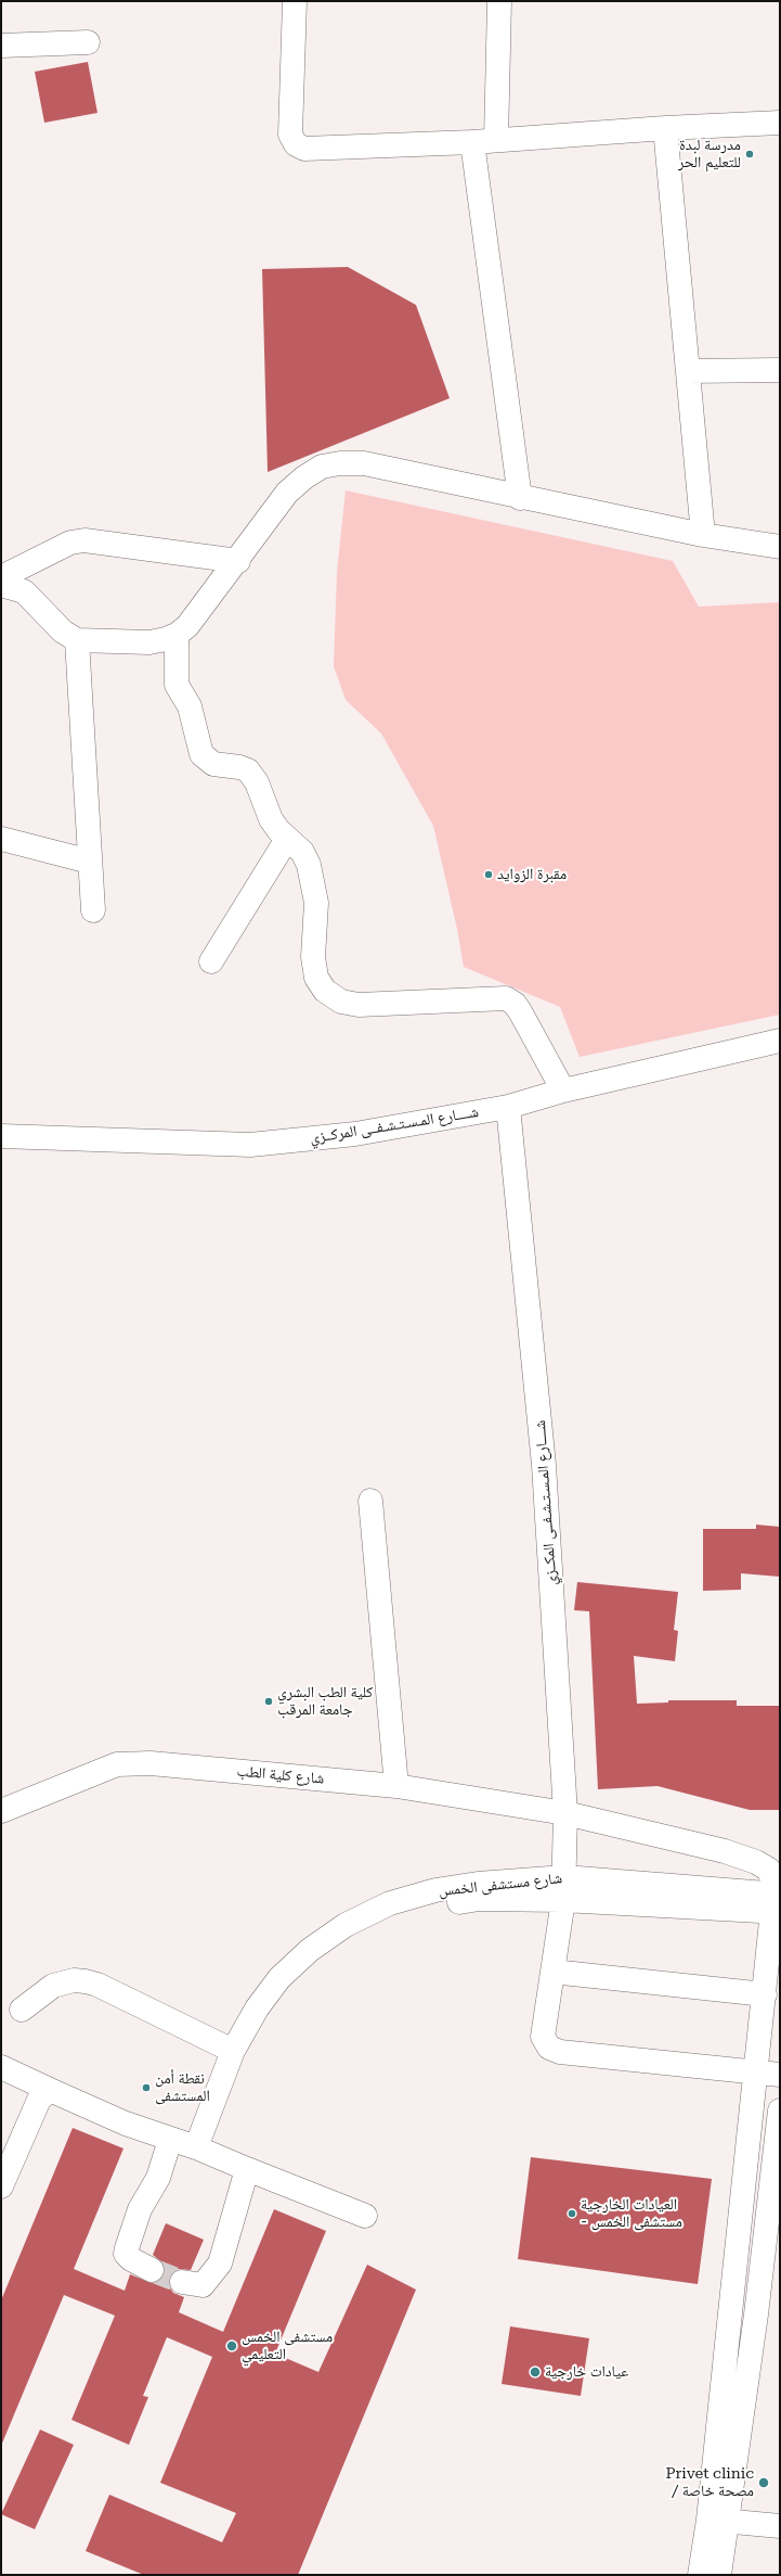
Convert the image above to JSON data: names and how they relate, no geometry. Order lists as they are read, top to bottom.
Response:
{
  "streets": {
    "street": [
      "شــــارع المـسـتـشـفــى المركــزي",
      "شــــارع المـسـتـشـفــى المكــزي",
      "شارع كلية الطب",
      "شارع مستشفى الخمس"
    ]
  },
  "crossings": [
    ["شــــارع المـسـتـشـفــى المركــزي", "شــــارع المـسـتـشـفــى المكــزي"],
    ["شــــارع المـسـتـشـفــى المكــزي", "شارع كلية الطب"],
    ["شــــارع المـسـتـشـفــى المكــزي", "شارع مستشفى الخمس"],
    ["شارع كلية الطب", "شارع مستشفى الخمس"]
  ],
  "places": [
    "مدرسة لبدة للتعليم الحر",
    "مقبرة الزوايد",
    "كلية الطب البشري جامعة المرقب",
    "نقطة أمن المستشفى",
    "العيادات الخارجية - مستشفى الخمس",
    "مستشفى الخمس التعليمي",
    "عيادات خارجية",
    "Privet clinic / مصحة خاصة"
  ]
}
